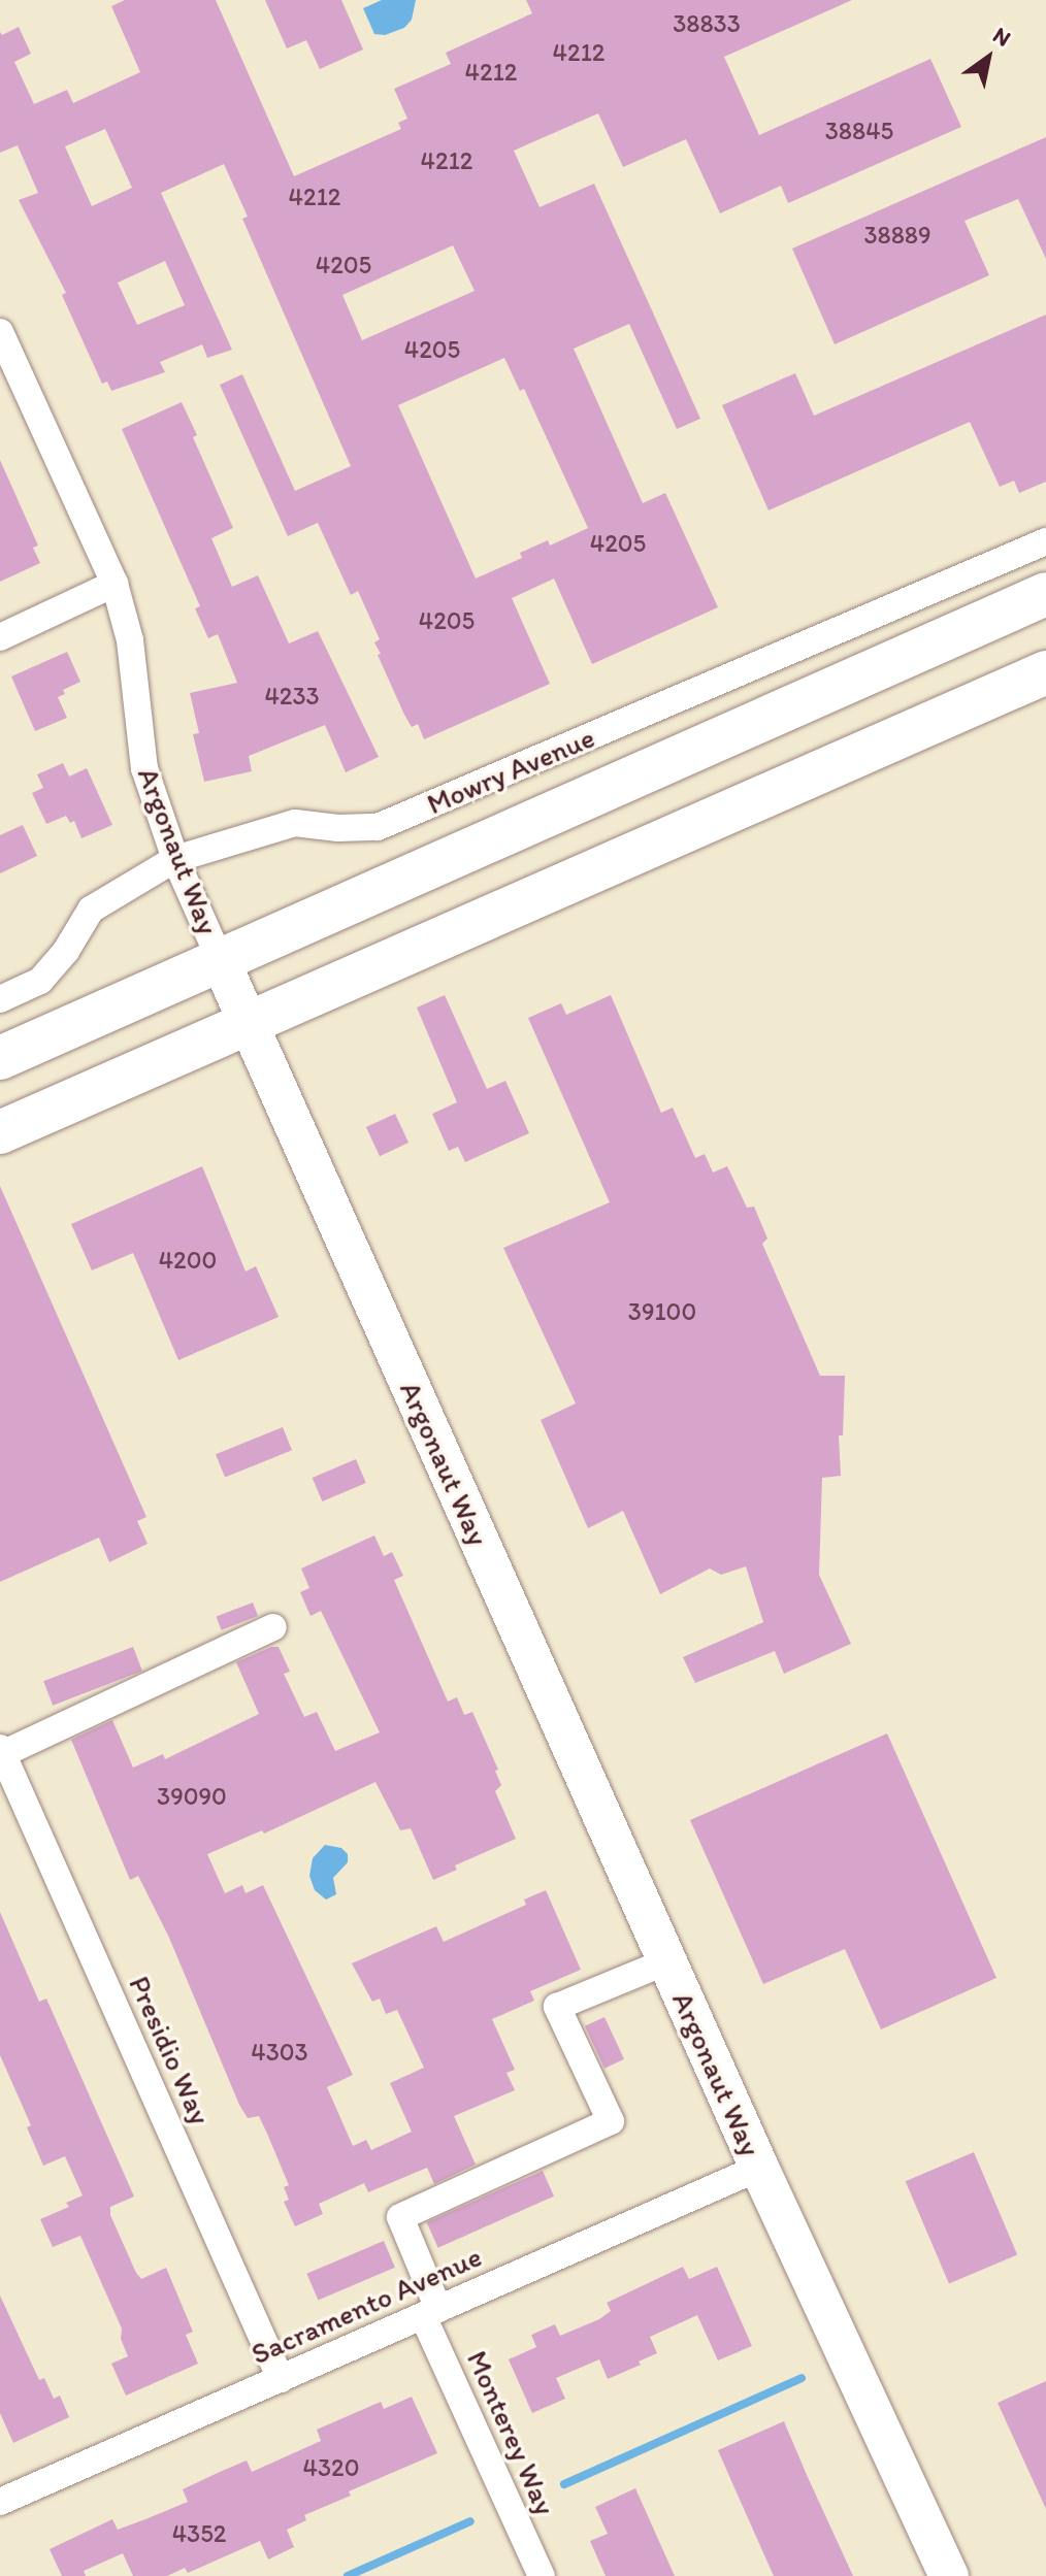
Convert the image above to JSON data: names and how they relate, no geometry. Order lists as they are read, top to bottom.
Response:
{
  "streets": {
    "main road": ["Mowry Avenue"],
    "street": [
      "Argonaut Way",
      "Presidio Way",
      "Sacramento Avenue",
      "Monterey Way"
    ]
  },
  "crossings": [
    ["Mowry Avenue", "Argonaut Way"],
    ["Argonaut Way", "Sacramento Avenue"],
    ["Argonaut Way", "Monterey Way"],
    ["Presidio Way", "Sacramento Avenue"],
    ["Sacramento Avenue", "Monterey Way"]
  ],
  "house_numbers": [
    "38833",
    "4212",
    "4212",
    "38845",
    "4212",
    "4212",
    "38889",
    "4205",
    "4205",
    "4205",
    "4205",
    "4233",
    "4200",
    "39100",
    "39090",
    "4303",
    "4320",
    "4352"
  ],
  "north": "top right"
}
